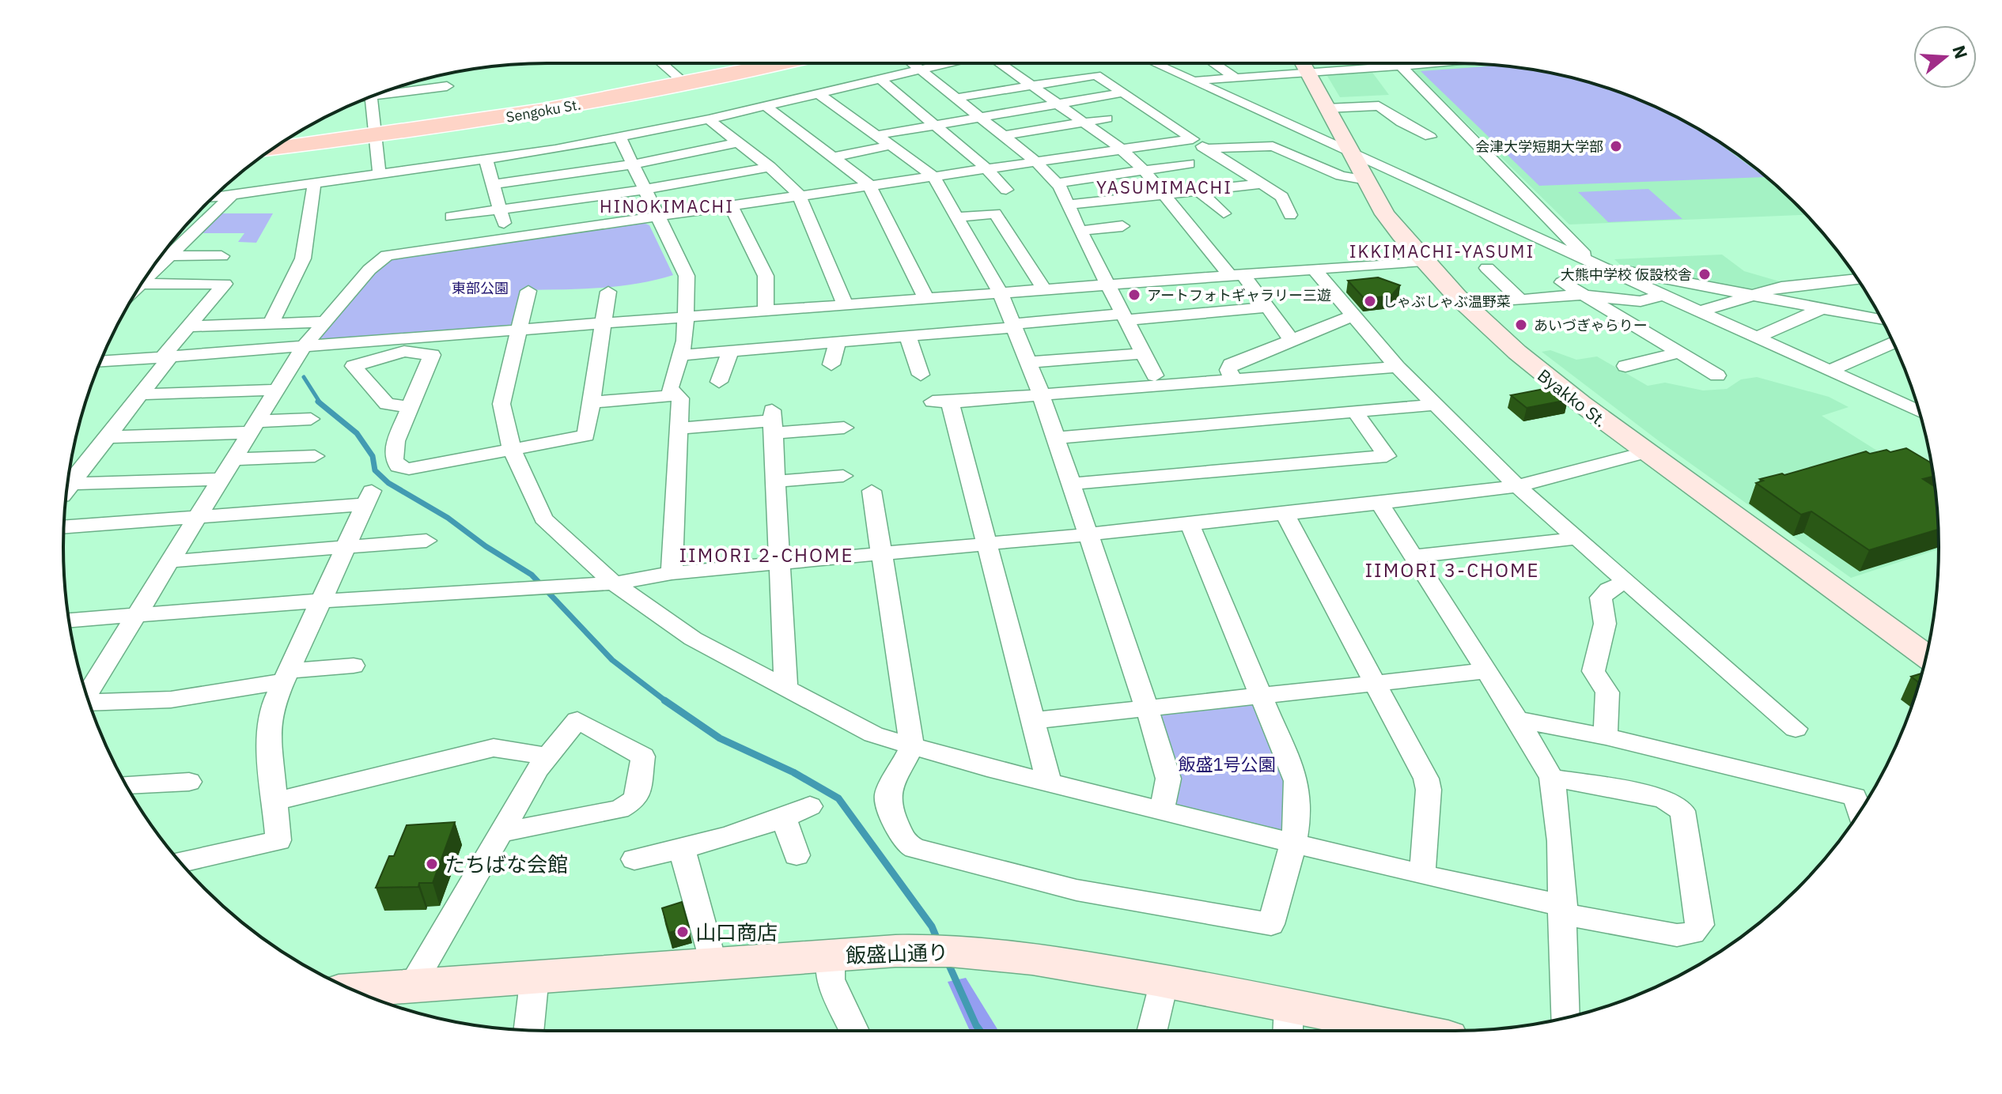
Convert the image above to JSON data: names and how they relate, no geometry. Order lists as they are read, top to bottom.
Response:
{
  "streets": {
    "main road": ["Sengoku St."],
    "street": ["Byakko St.", "飯盛山通り"]
  },
  "districts": [
    "YASUMIMACHI",
    "HINOKIMACHI",
    "IKKIMACHI-YASUMI",
    "IIMORI 2-CHOME",
    "IIMORI 3-CHOME"
  ],
  "parks": ["東部公園", "飯盛1号公園"],
  "places": [
    "会津大学短期大学部",
    "大熊中学校 仮設校舎",
    "アートフォトギャラリー三遊",
    "しゃぶしゃぶ温野菜",
    "あいづぎゃらりー",
    "たちばな会館",
    "山口商店"
  ],
  "north": "right"
}
